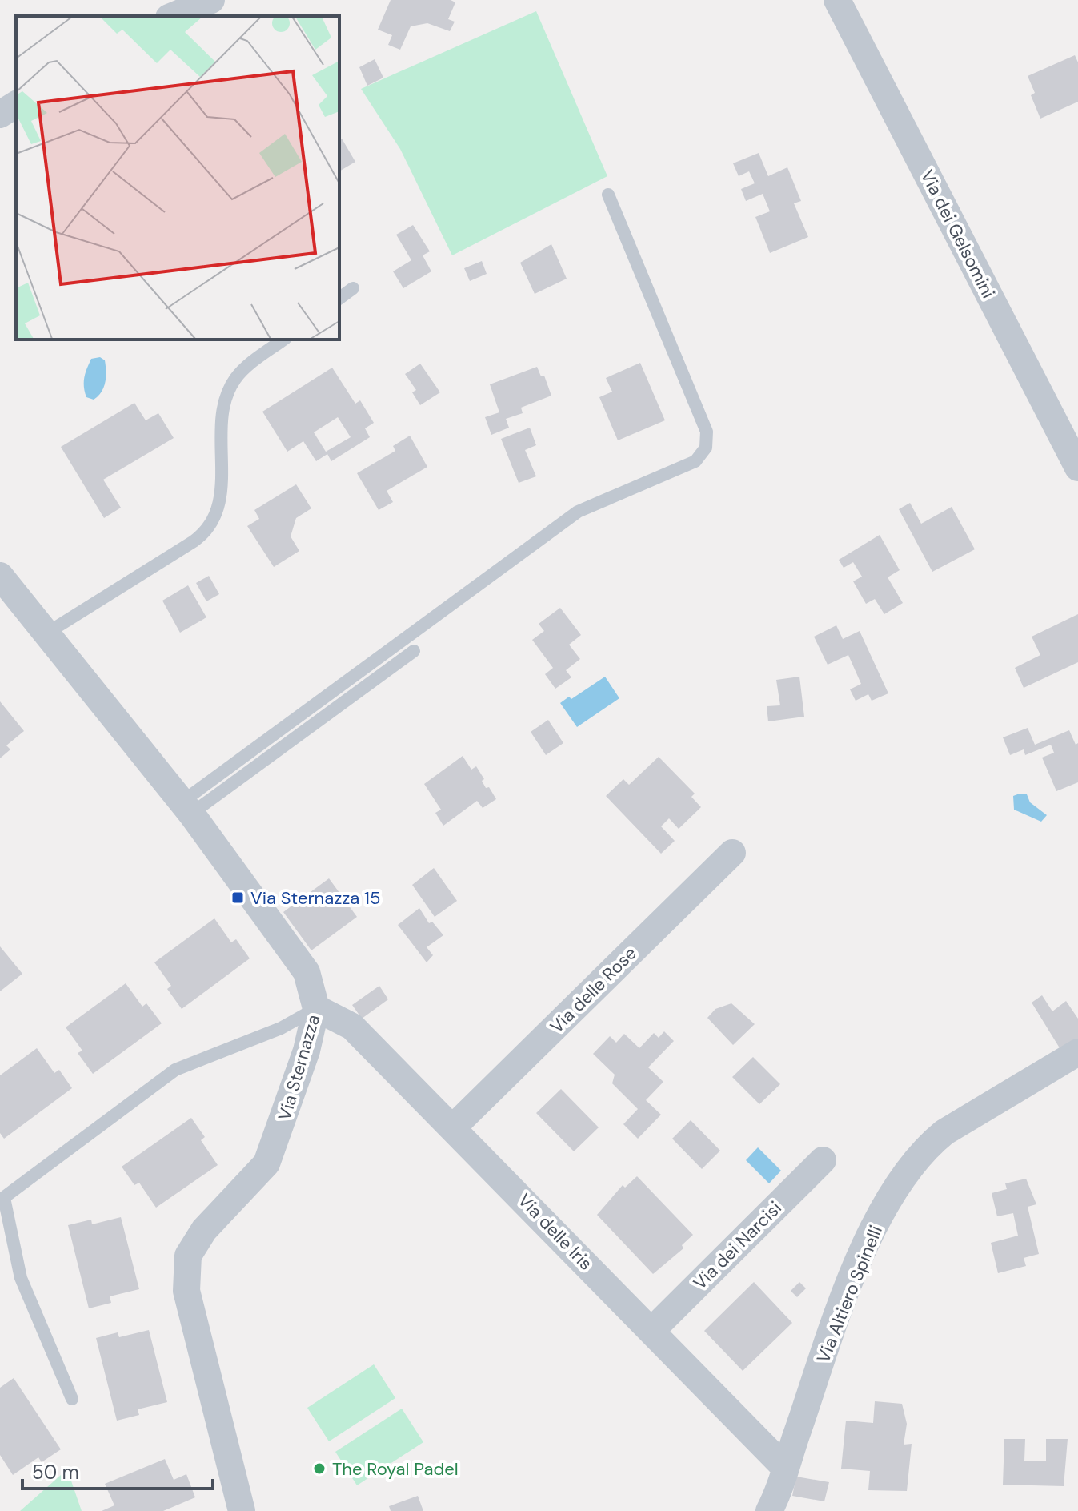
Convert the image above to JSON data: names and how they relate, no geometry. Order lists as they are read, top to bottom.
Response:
{
  "streets": {
    "street": [
      "Via dei Gelsomini",
      "Via delle Rose",
      "Via Sternazza",
      "Via delle Iris",
      "Via dei Narcisi",
      "Via Altiero Spinelli"
    ]
  },
  "crossings": [
    ["Via delle Rose", "Via delle Iris"],
    ["Via Sternazza", "Via delle Iris"],
    ["Via delle Iris", "Via dei Narcisi"],
    ["Via delle Iris", "Via Altiero Spinelli"]
  ],
  "places": {
    "transit": ["Via Sternazza 15"],
    "other": ["The Royal Padel"]
  },
  "scale_bar": "50 m"
}
